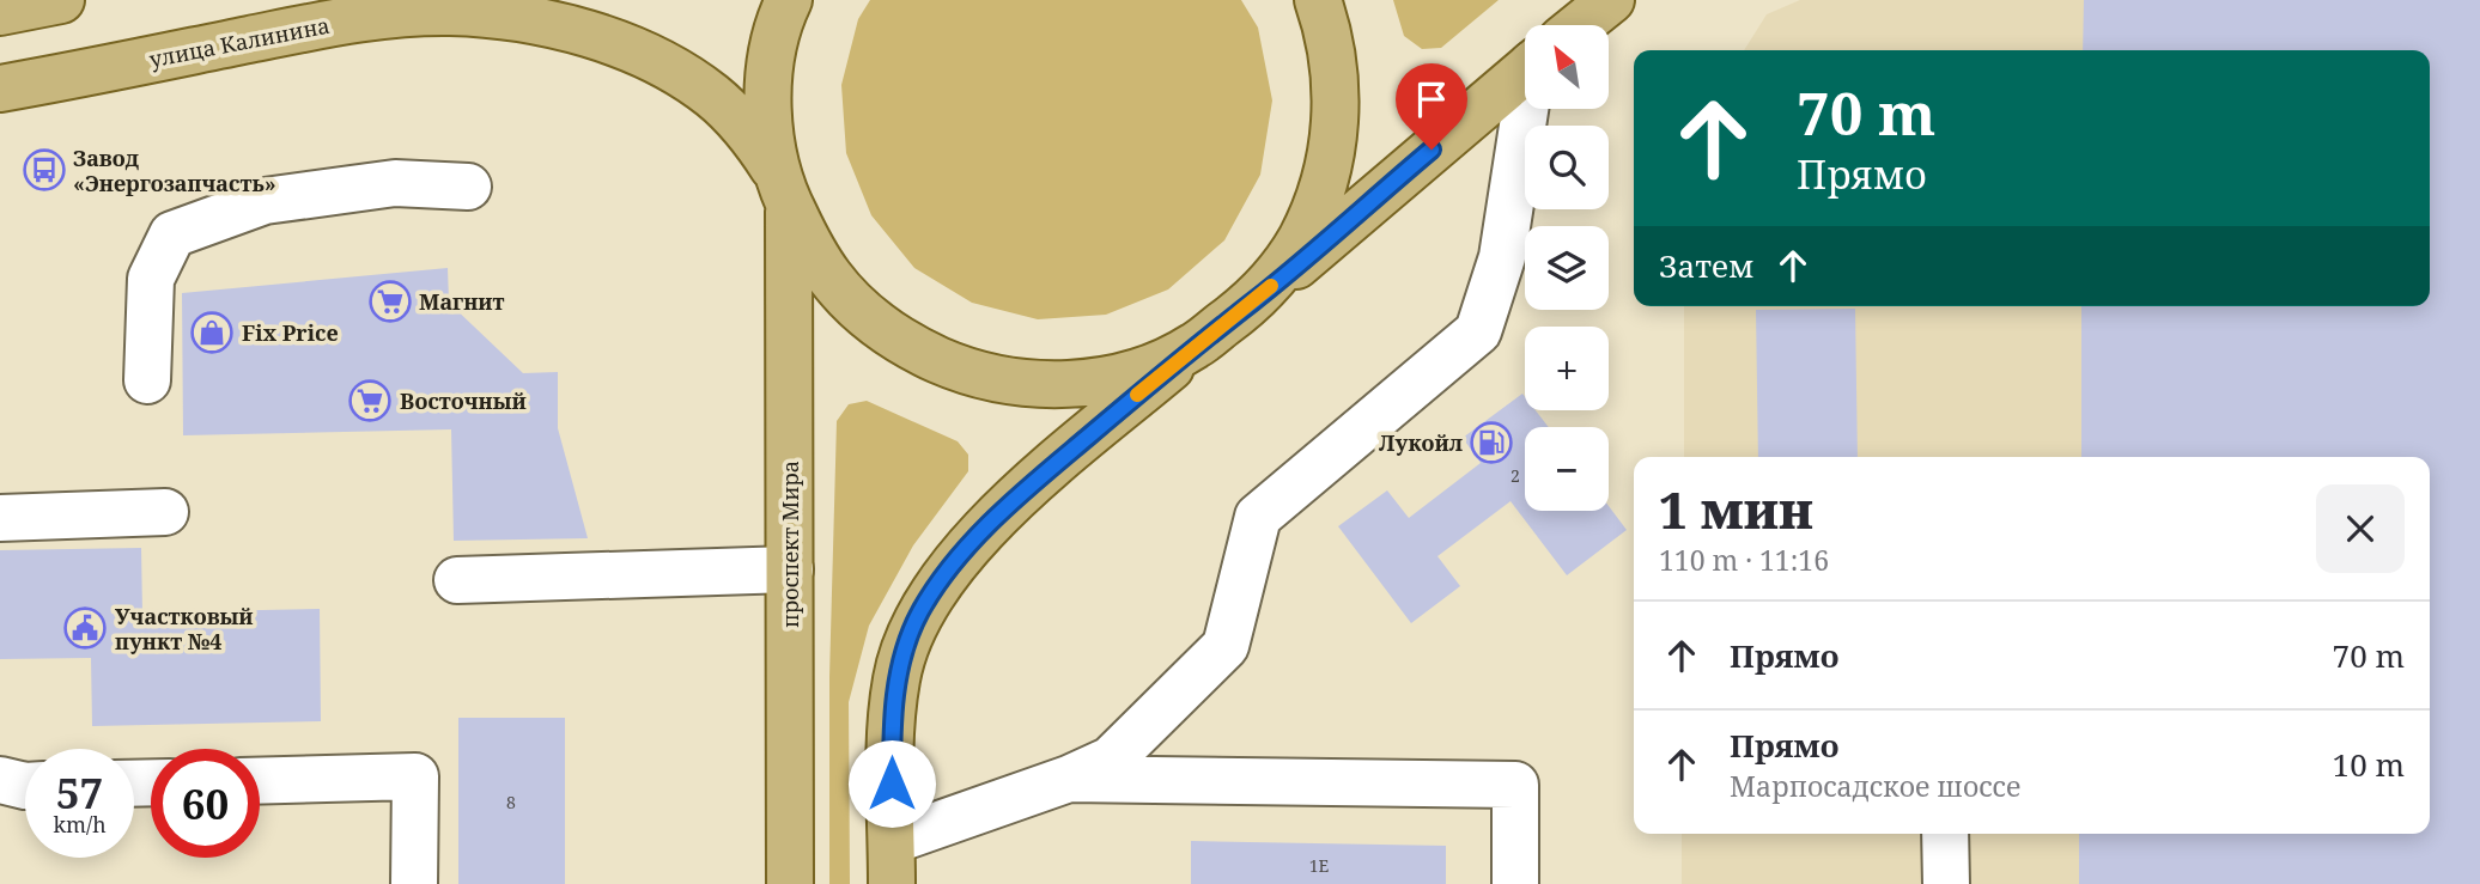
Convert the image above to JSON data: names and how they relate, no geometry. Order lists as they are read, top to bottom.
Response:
{
  "streets": {
    "main road": ["улица Калинина", "проспект Мира"]
  },
  "crossings": [
    ["улица Калинина", "проспект Мира"]
  ],
  "places": {
    "bus stop": ["Завод «Энергозапчасть»"],
    "supermarket": ["Магнит", "Восточный"],
    "shop": ["Fix Price"],
    "fuel station": ["Лукойл"],
    "public building": ["Участковый пункт №4"]
  },
  "house_numbers": ["2", "8", "1Е"],
  "north": "top left",
  "page": {
    "map_buttons": ["+", "−"],
    "turn": ["70 m", "Прямо"],
    "then": "Затем",
    "heading": ["1 мин", "110 m · 11:16"],
    "list": [
      {
        "name": "Прямо",
        "value": "70 m"
      },
      {
        "name": "Прямо",
        "note": "Марпосадское шоссе",
        "value": "10 m"
      }
    ],
    "speed": "57 km/h",
    "limit": "60"
  }
}
